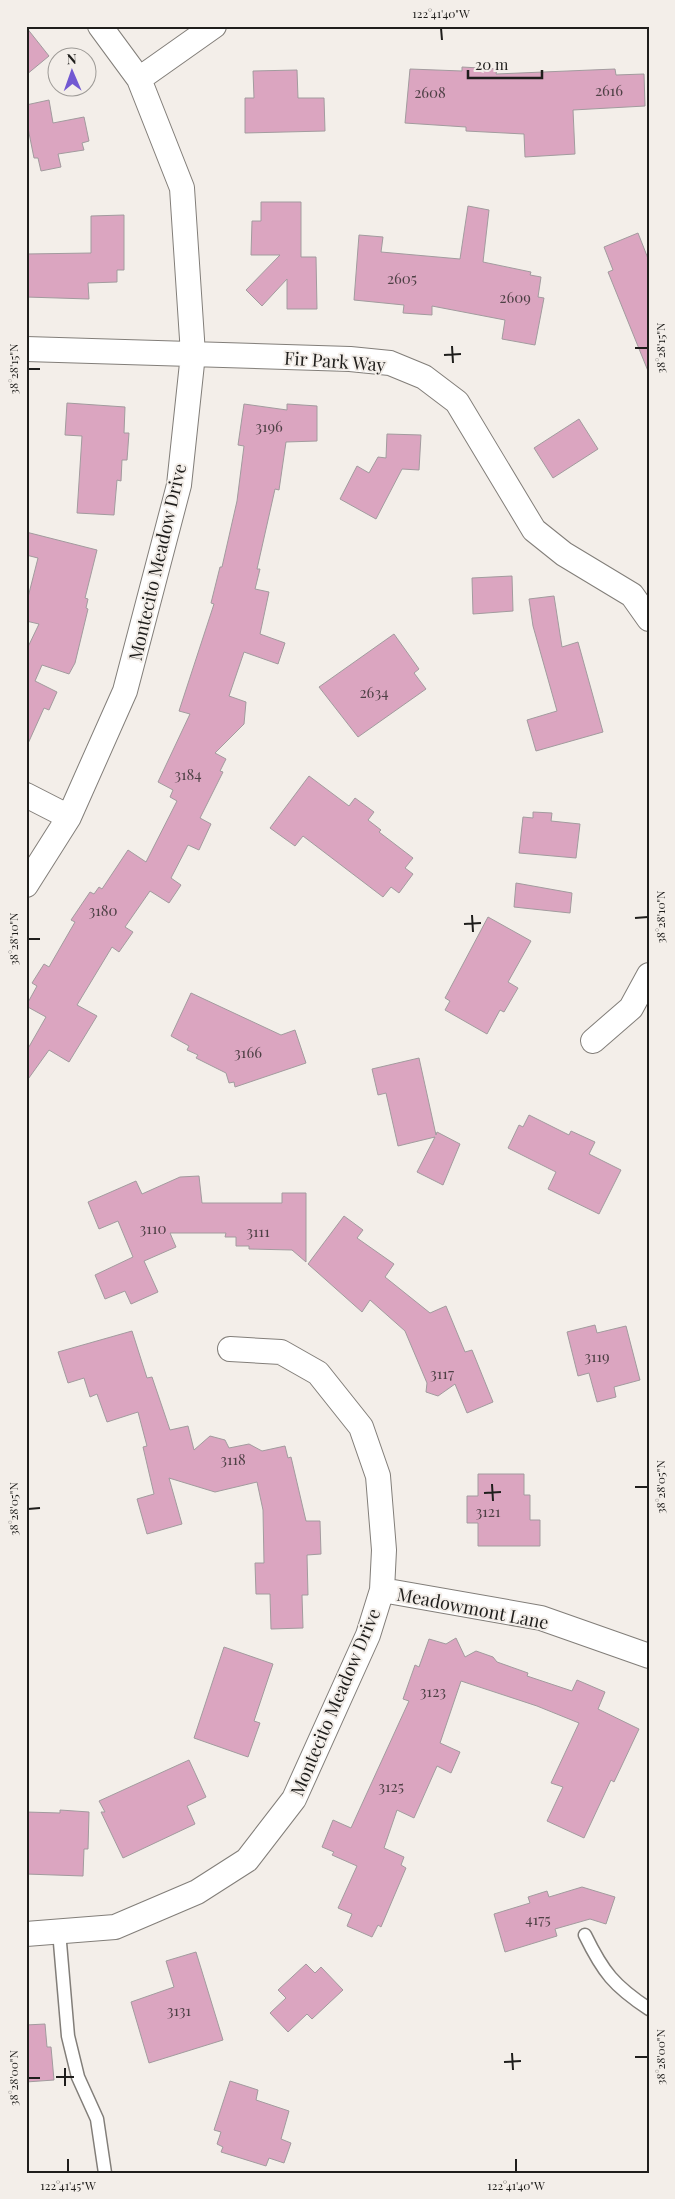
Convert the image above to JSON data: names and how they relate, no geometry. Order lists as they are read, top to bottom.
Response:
{
  "streets": {
    "street": ["Fir Park Way", "Montecito Meadow Drive", "Meadowmont Lane"]
  },
  "crossings": [
    ["Fir Park Way", "Montecito Meadow Drive"],
    ["Montecito Meadow Drive", "Meadowmont Lane"]
  ],
  "house_numbers": [
    "2616",
    "2608",
    "2605",
    "2609",
    "3196",
    "2634",
    "3184",
    "3180",
    "3166",
    "3110",
    "3111",
    "3119",
    "3117",
    "3118",
    "3121",
    "3123",
    "3125",
    "4175",
    "3131"
  ],
  "scale_bar": "20 m",
  "north": "top",
  "coordinates": [
    "122°41'40\"W",
    "38°28'15\"N",
    "38°28'10\"N",
    "38°28'05\"N",
    "38°28'00\"N",
    "122°41'45\"W"
  ]
}
